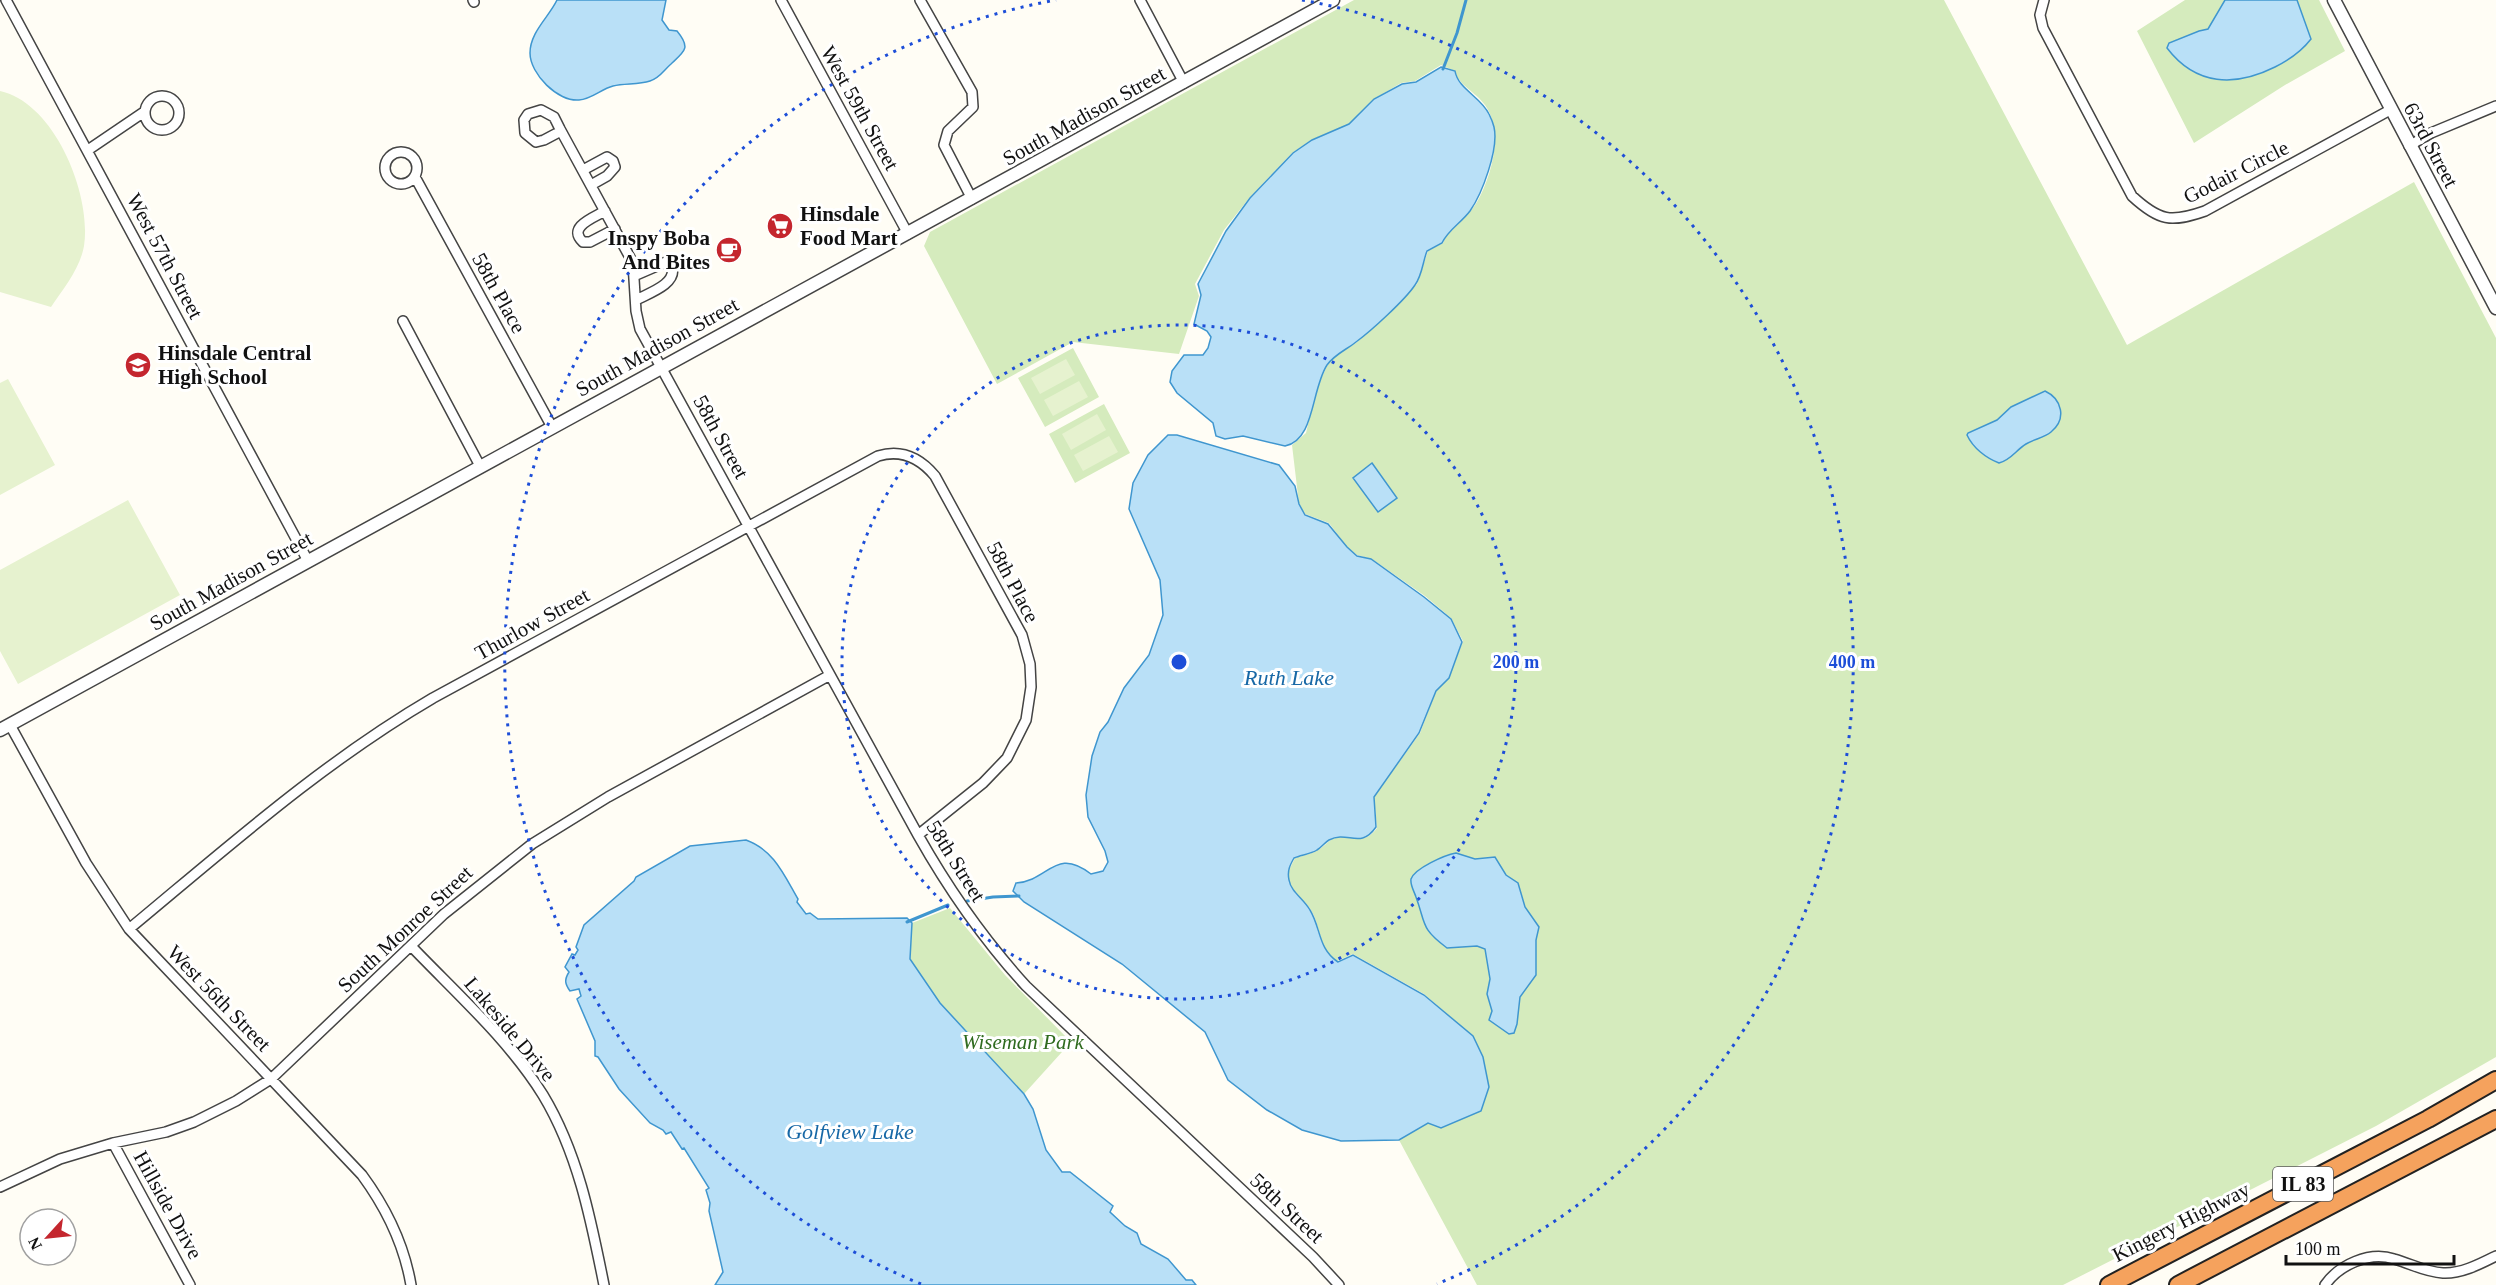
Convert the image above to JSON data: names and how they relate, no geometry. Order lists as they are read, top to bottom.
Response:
{
  "streets": {
    "highway": ["IL 83", "Kingery Highway"],
    "street": [
      "West 59th Street",
      "South Madison Street",
      "63rd Street",
      "Godair Circle",
      "West 57th Street",
      "58th Place",
      "58th Street",
      "Thurlow Street",
      "South Monroe Street",
      "West 56th Street",
      "Lakeside Drive",
      "Hillside Drive"
    ]
  },
  "crossings": [
    ["West 59th Street", "South Madison Street"],
    ["South Madison Street", "West 57th Street"],
    ["South Madison Street", "58th Place"],
    ["South Madison Street", "58th Street"],
    ["South Madison Street", "West 56th Street"],
    ["63rd Street", "Godair Circle"],
    ["58th Place", "58th Street"],
    ["58th Place", "Thurlow Street"],
    ["58th Street", "Thurlow Street"],
    ["58th Street", "South Monroe Street"],
    ["Thurlow Street", "West 56th Street"],
    ["South Monroe Street", "West 56th Street"],
    ["South Monroe Street", "Lakeside Drive"],
    ["South Monroe Street", "Hillside Drive"]
  ],
  "water": ["Ruth Lake", "Golfview Lake"],
  "parks": ["Wiseman Park"],
  "places": {
    "supermarket": ["Hinsdale Food Mart"],
    "cafe": ["Inspy Boba And Bites"],
    "school or university": ["Hinsdale Central High School"]
  },
  "scale_bar": "100 m",
  "north": "bottom left",
  "rings": ["200 m", "400 m"]
}
